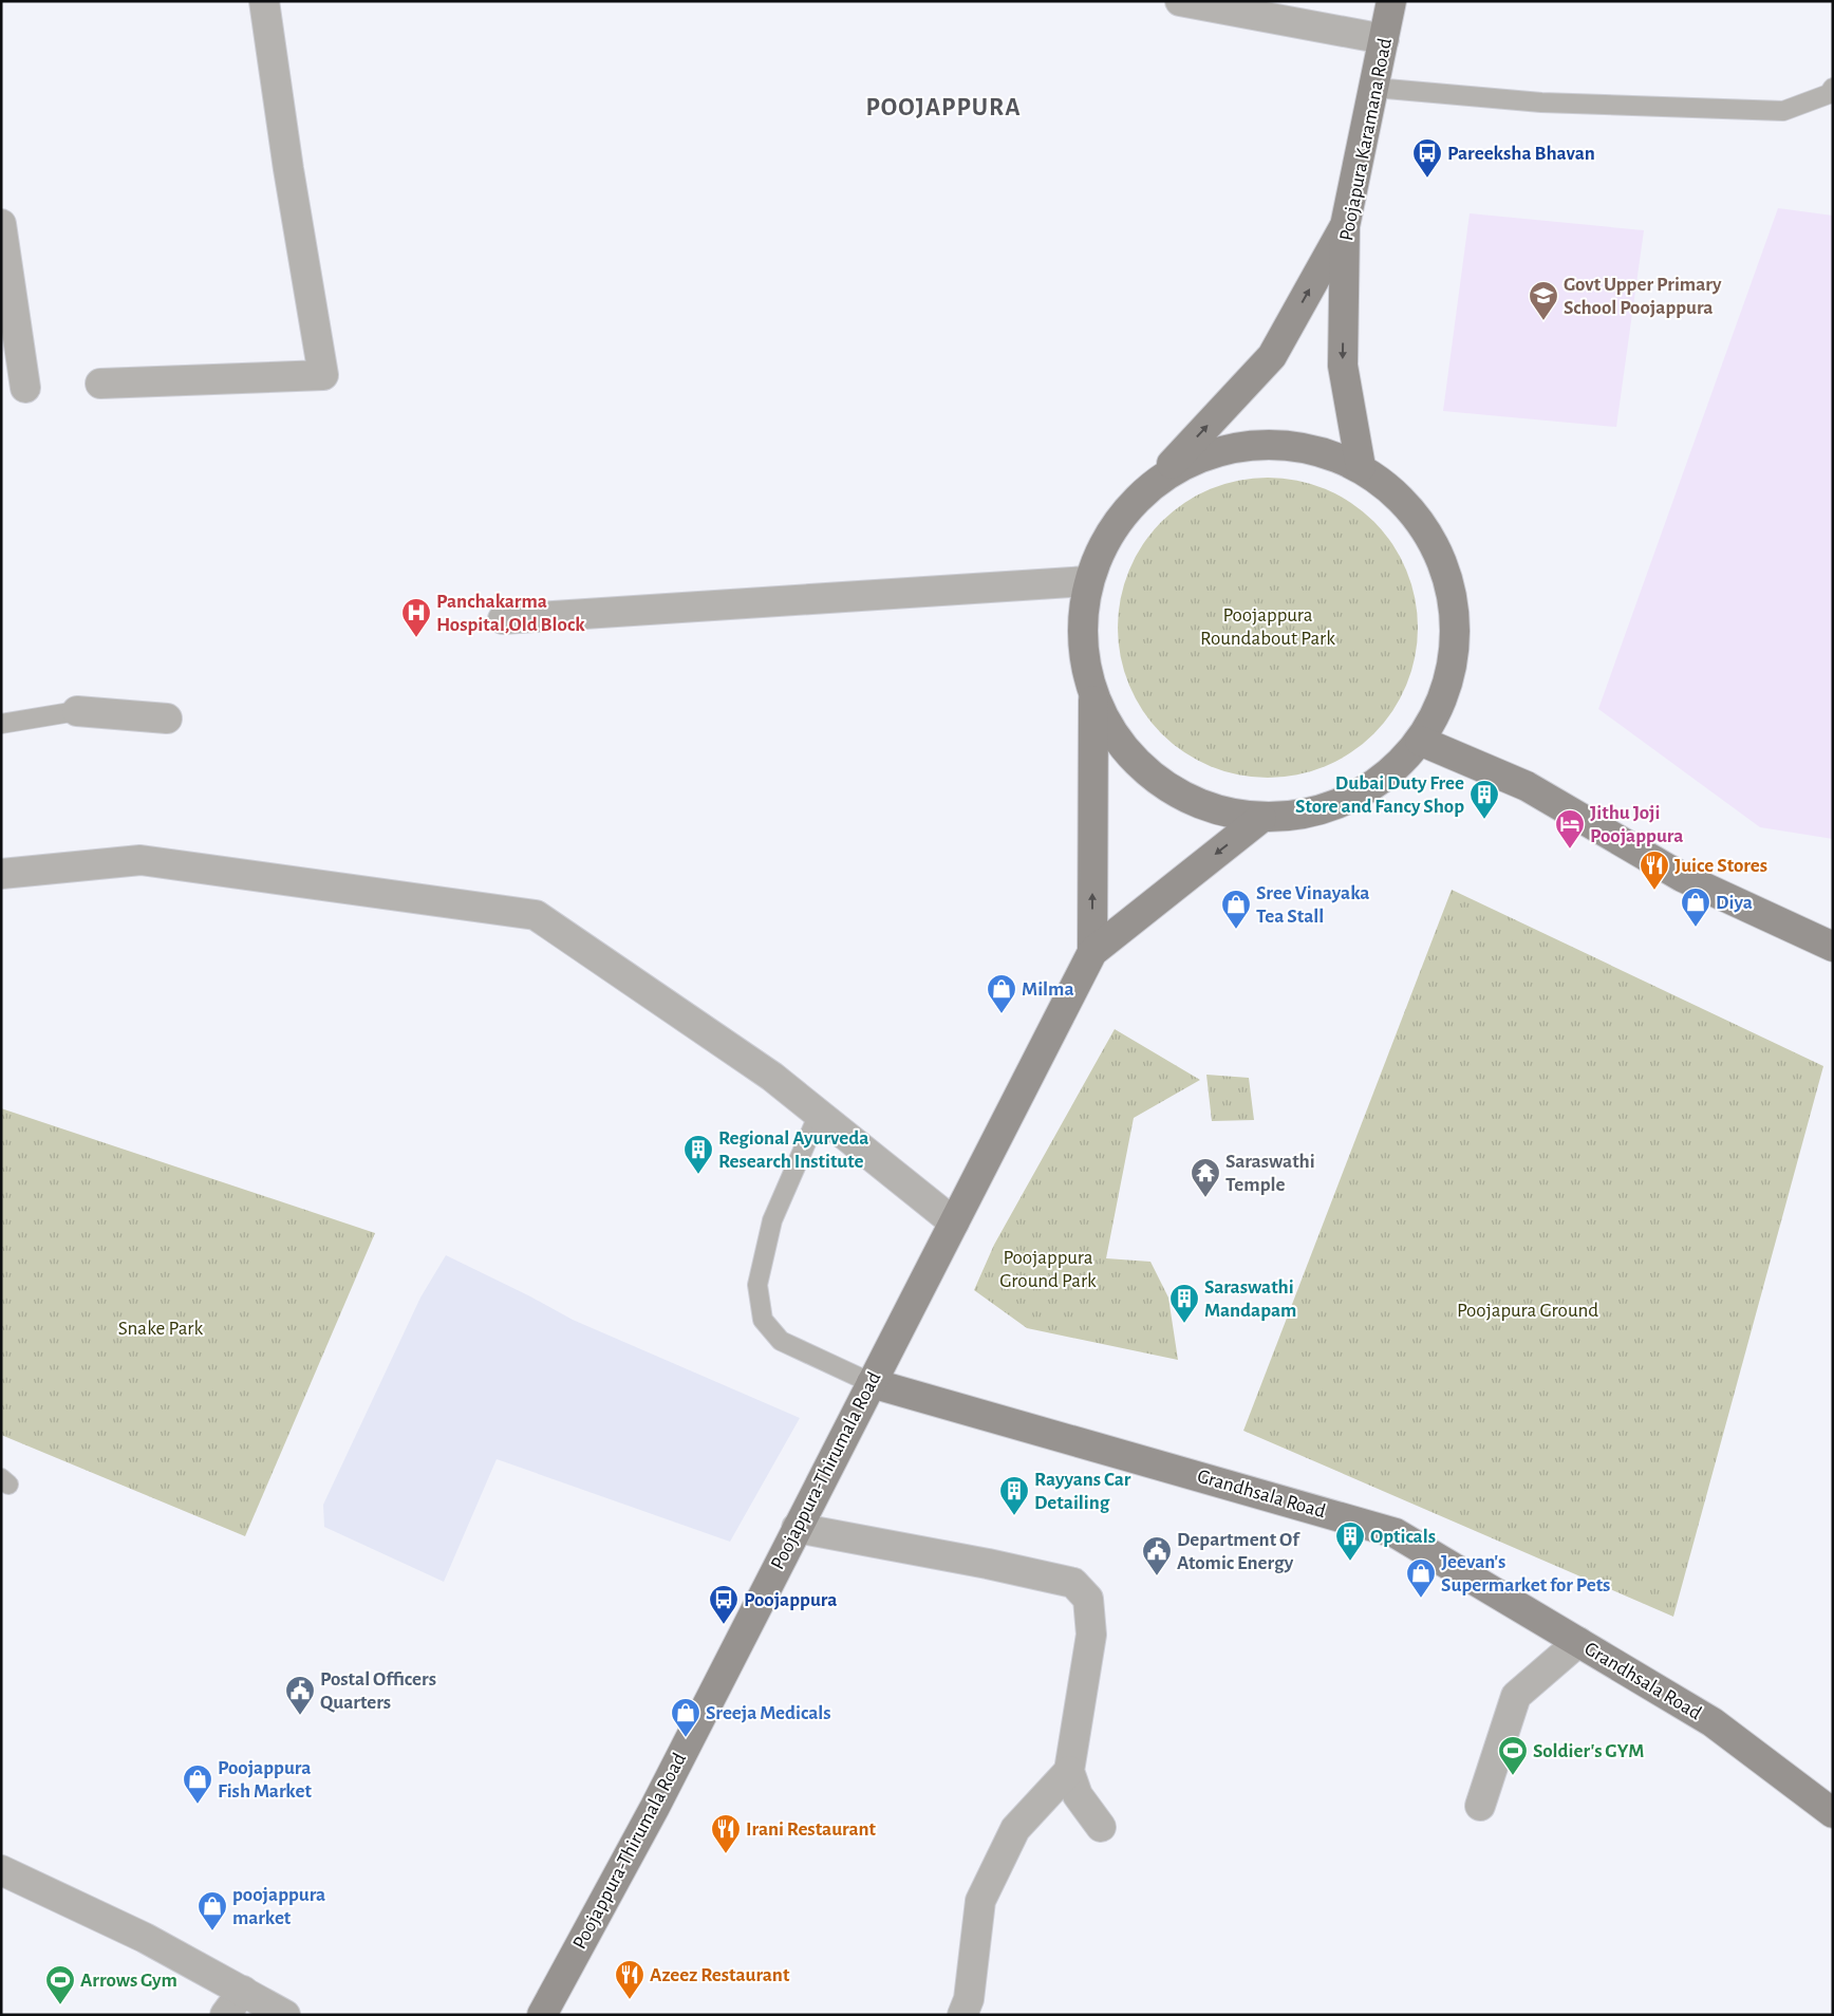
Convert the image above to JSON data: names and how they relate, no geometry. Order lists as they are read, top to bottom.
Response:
{
  "streets": {
    "main road": ["Poojapura Karamana Road", "Poojappura-Thirumala Road", "Grandhsala Road"]
  },
  "crossings": [
    ["Poojappura-Thirumala Road", "Grandhsala Road"]
  ],
  "one_way": ["Poojapura Karamana Road"],
  "districts": ["POOJAPPURA"],
  "parks": [
    "Poojappura Roundabout Park",
    "Poojappura Ground Park",
    "Poojapura Ground",
    "Snake Park"
  ],
  "places": {
    "bus stop": ["Pareeksha Bhavan", "Poojappura"],
    "school or university": ["Govt Upper Primary School Poojappura"],
    "hospital": ["Panchakarma Hospital,Old Block"],
    "building": [
      "Dubai Duty Free Store and Fancy Shop",
      "Regional Ayurveda Research Institute",
      "Saraswathi Mandapam",
      "Rayyans Car Detailing",
      "Opticals"
    ],
    "hotel": ["Jithu Joji Poojappura"],
    "restaurant": ["Juice Stores", "Irani Restaurant", "Azeez Restaurant"],
    "shop": [
      "Diya",
      "Sree Vinayaka Tea Stall",
      "Milma",
      "Jeevan's Supermarket for Pets",
      "Sreeja Medicals",
      "Poojappura Fish Market",
      "poojappura market"
    ],
    "temple": ["Saraswathi Temple"],
    "public building": ["Department Of Atomic Energy", "Postal Officers Quarters"],
    "sports": ["Soldier's GYM", "Arrows Gym"]
  }
}
